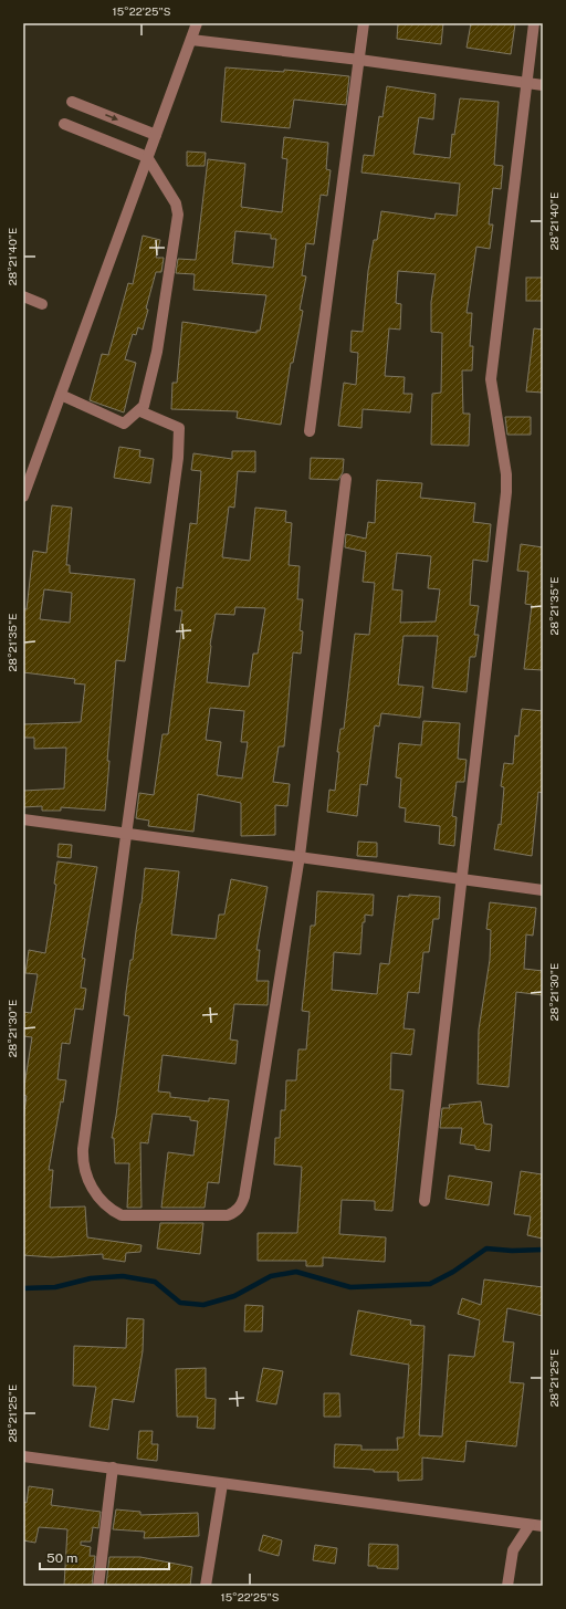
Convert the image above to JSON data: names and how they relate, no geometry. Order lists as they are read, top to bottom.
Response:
{
  "scale_bar": "50 m",
  "coordinates": [
    "15°22'25\"S",
    "28°21'40\"E",
    "28°21'35\"E",
    "28°21'30\"E",
    "28°21'25\"E"
  ]
}
